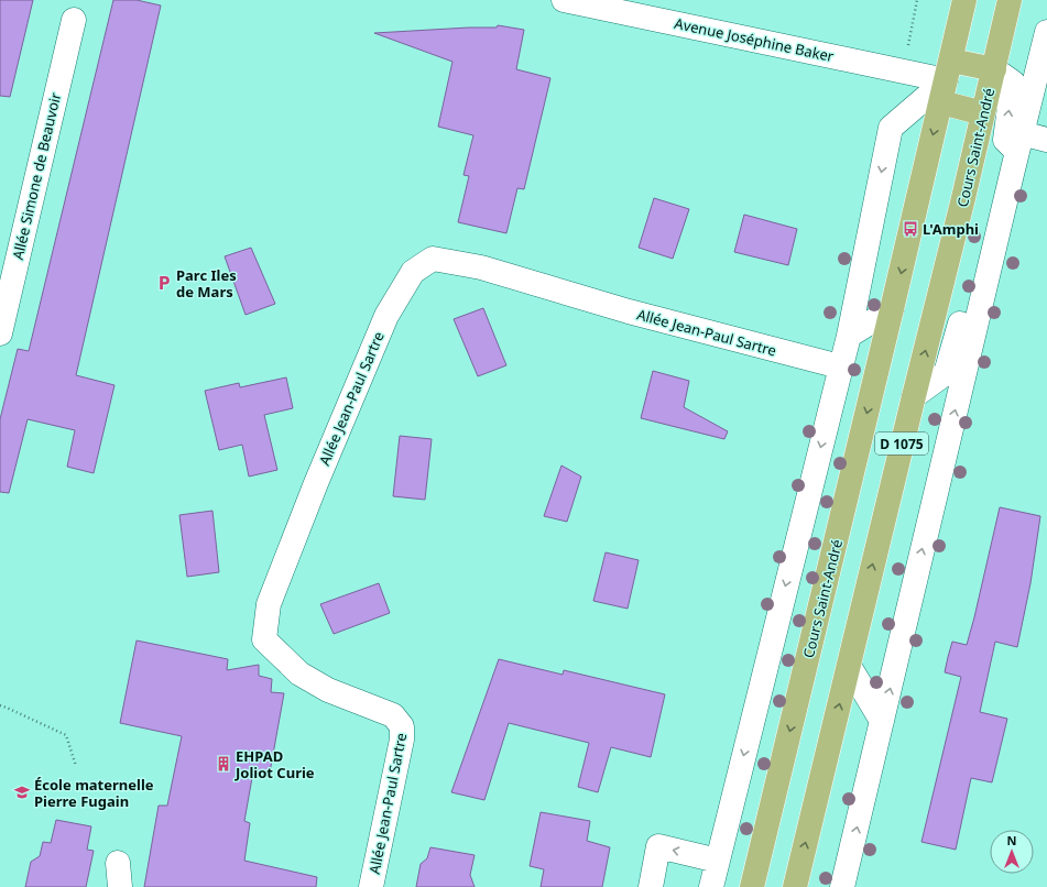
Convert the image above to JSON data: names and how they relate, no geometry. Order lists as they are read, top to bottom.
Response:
{
  "streets": {
    "main road": ["Cours Saint-André", "D 1075"],
    "street": ["Avenue Joséphine Baker", "Allée Simone de Beauvoir", "Allée Jean-Paul Sartre"]
  },
  "crossings": [
    ["Avenue Joséphine Baker", "Cours Saint-André"]
  ],
  "places": {
    "bus stop": ["L'Amphi"],
    "parking": ["Parc Iles de Mars"],
    "building": ["EHPAD Joliot Curie"],
    "school or university": ["École maternelle Pierre Fugain"]
  },
  "north": "top"
}
